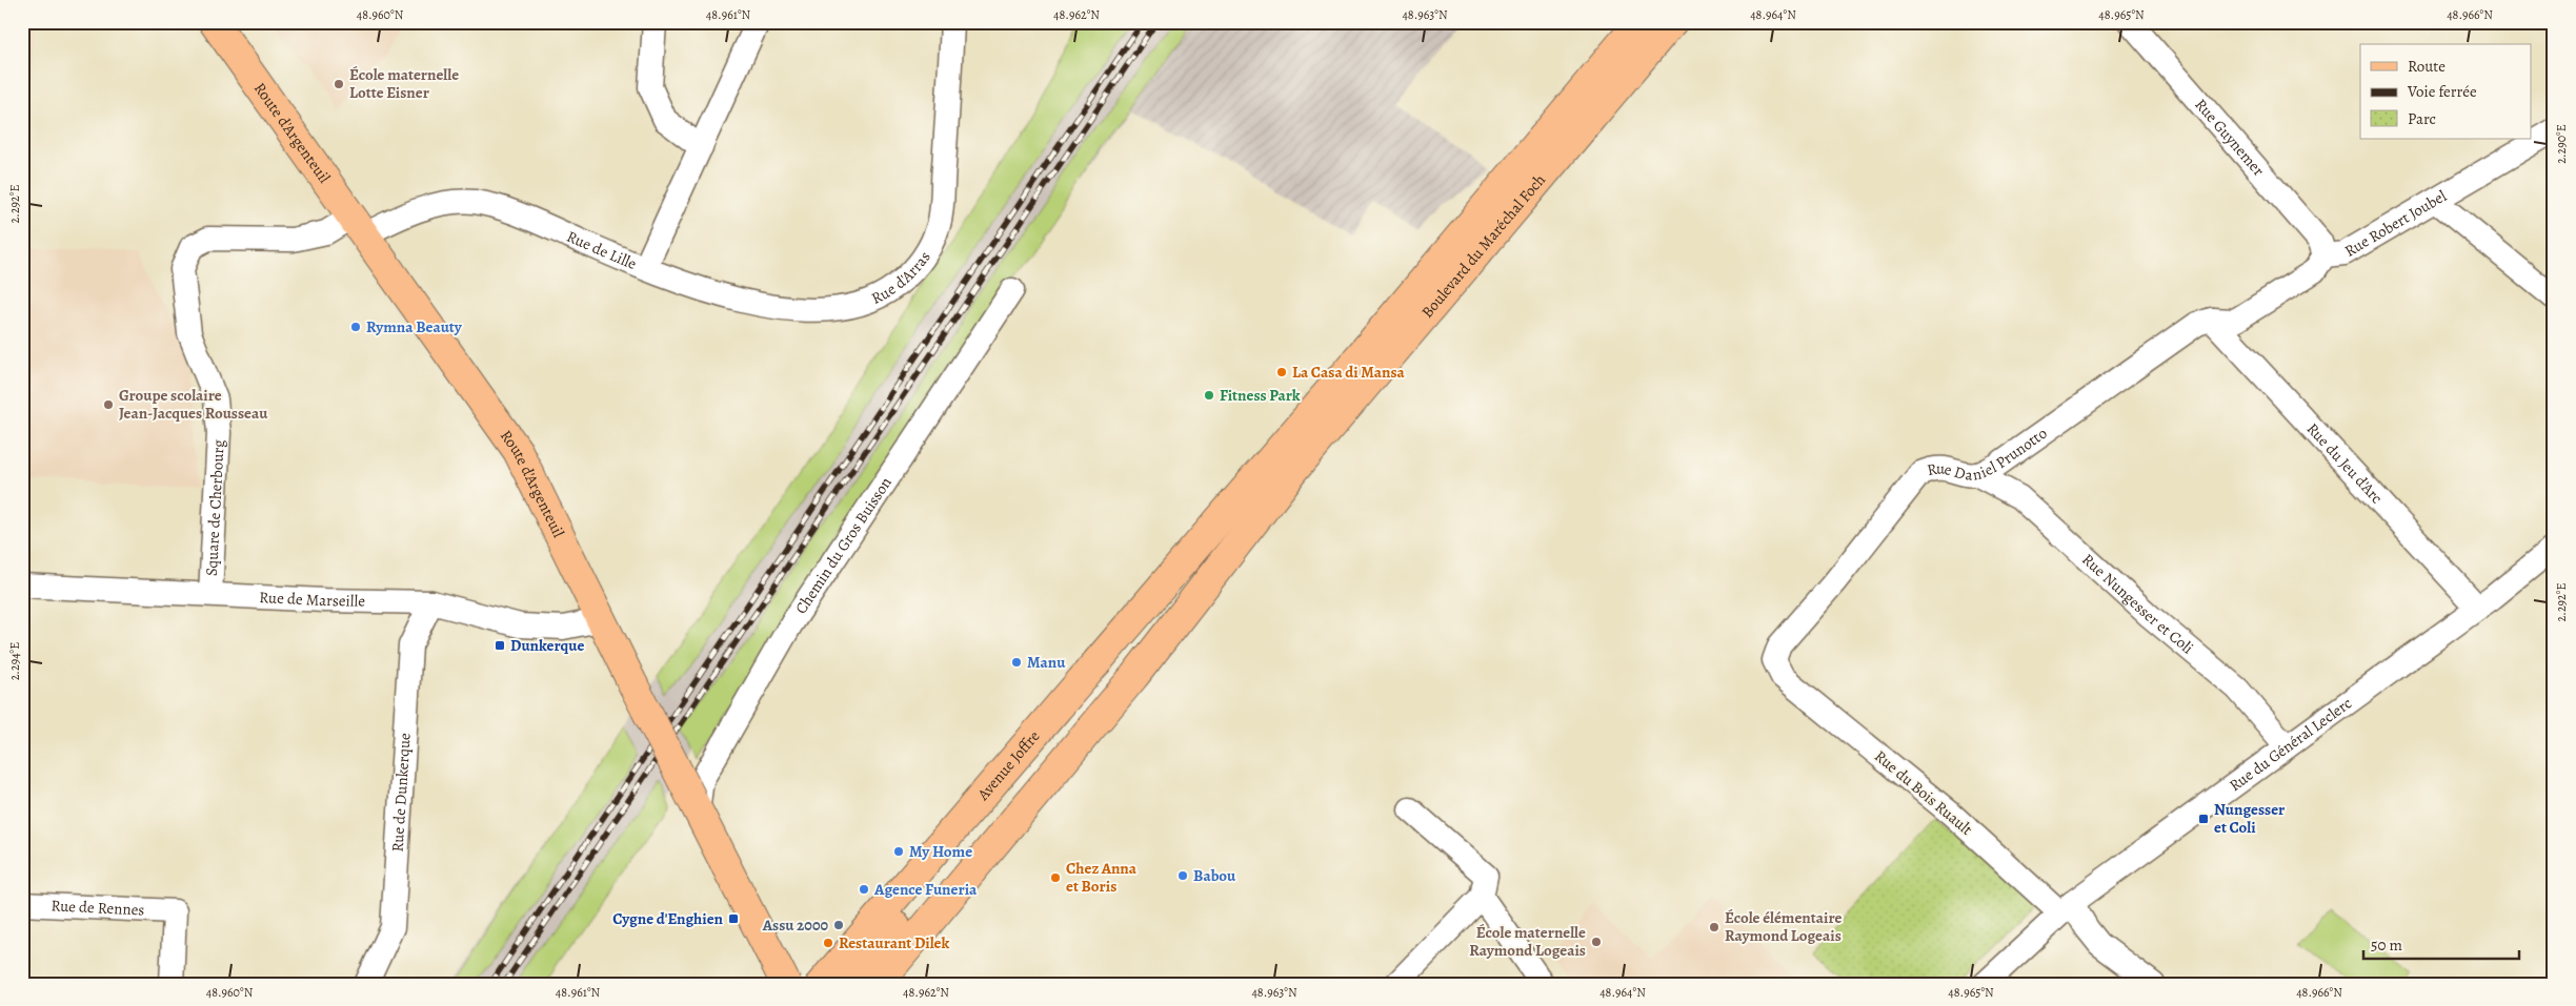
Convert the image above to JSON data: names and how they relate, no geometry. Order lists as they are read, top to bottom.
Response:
{
  "streets": {
    "main road": ["Route d'Argenteuil", "Boulevard du Maréchal Foch", "Avenue Joffre"],
    "street": [
      "Rue Guynemer",
      "Rue Robert Joubel",
      "Rue de Lille",
      "Rue d'Arras",
      "Rue Daniel Prunotto",
      "Rue du Jeu d'Arc",
      "Square de Cherbourg",
      "Chemin du Gros Buisson",
      "Rue de Marseille",
      "Rue Nungesser et Coli",
      "Rue du Général Leclerc",
      "Rue de Dunkerque",
      "Rue du Bois Ruault",
      "Rue de Rennes"
    ]
  },
  "crossings": [
    ["Route d'Argenteuil", "Rue de Lille"],
    ["Route d'Argenteuil", "Square de Cherbourg"],
    ["Route d'Argenteuil", "Chemin du Gros Buisson"],
    ["Route d'Argenteuil", "Rue de Marseille"],
    ["Rue Guynemer", "Rue Robert Joubel"],
    ["Rue Robert Joubel", "Rue Daniel Prunotto"],
    ["Rue Robert Joubel", "Rue du Jeu d'Arc"],
    ["Boulevard du Maréchal Foch", "Avenue Joffre"],
    ["Rue de Lille", "Rue d'Arras"],
    ["Rue de Lille", "Square de Cherbourg"],
    ["Rue Daniel Prunotto", "Rue du Jeu d'Arc"],
    ["Rue Daniel Prunotto", "Rue Nungesser et Coli"],
    ["Rue Daniel Prunotto", "Rue du Bois Ruault"],
    ["Rue du Jeu d'Arc", "Rue du Général Leclerc"],
    ["Square de Cherbourg", "Rue de Marseille"],
    ["Rue de Marseille", "Rue de Dunkerque"],
    ["Rue Nungesser et Coli", "Rue du Général Leclerc"],
    ["Rue du Général Leclerc", "Rue du Bois Ruault"]
  ],
  "places": {
    "other": [
      "École maternelle Lotte Eisner",
      "Rymna Beauty",
      "La Casa di Mansa",
      "Fitness Park",
      "Groupe scolaire Jean-Jacques Rousseau",
      "Manu",
      "My Home",
      "Babou",
      "Chez Anna et Boris",
      "Agence Funeria",
      "Assu 2000",
      "École élémentaire Raymond Logeais",
      "École maternelle Raymond Logeais",
      "Restaurant Dilek"
    ],
    "transit": ["Dunkerque", "Nungesser et Coli", "Cygne d'Enghien"]
  },
  "legend": ["Route", "Voie ferrée", "Parc"],
  "scale_bar": "50 m",
  "coordinates": [
    "48.960°N",
    "48.961°N",
    "48.962°N",
    "48.963°N",
    "48.964°N",
    "48.965°N",
    "48.966°N",
    "2.290°E",
    "2.292°E",
    "2.294°E"
  ]
}
